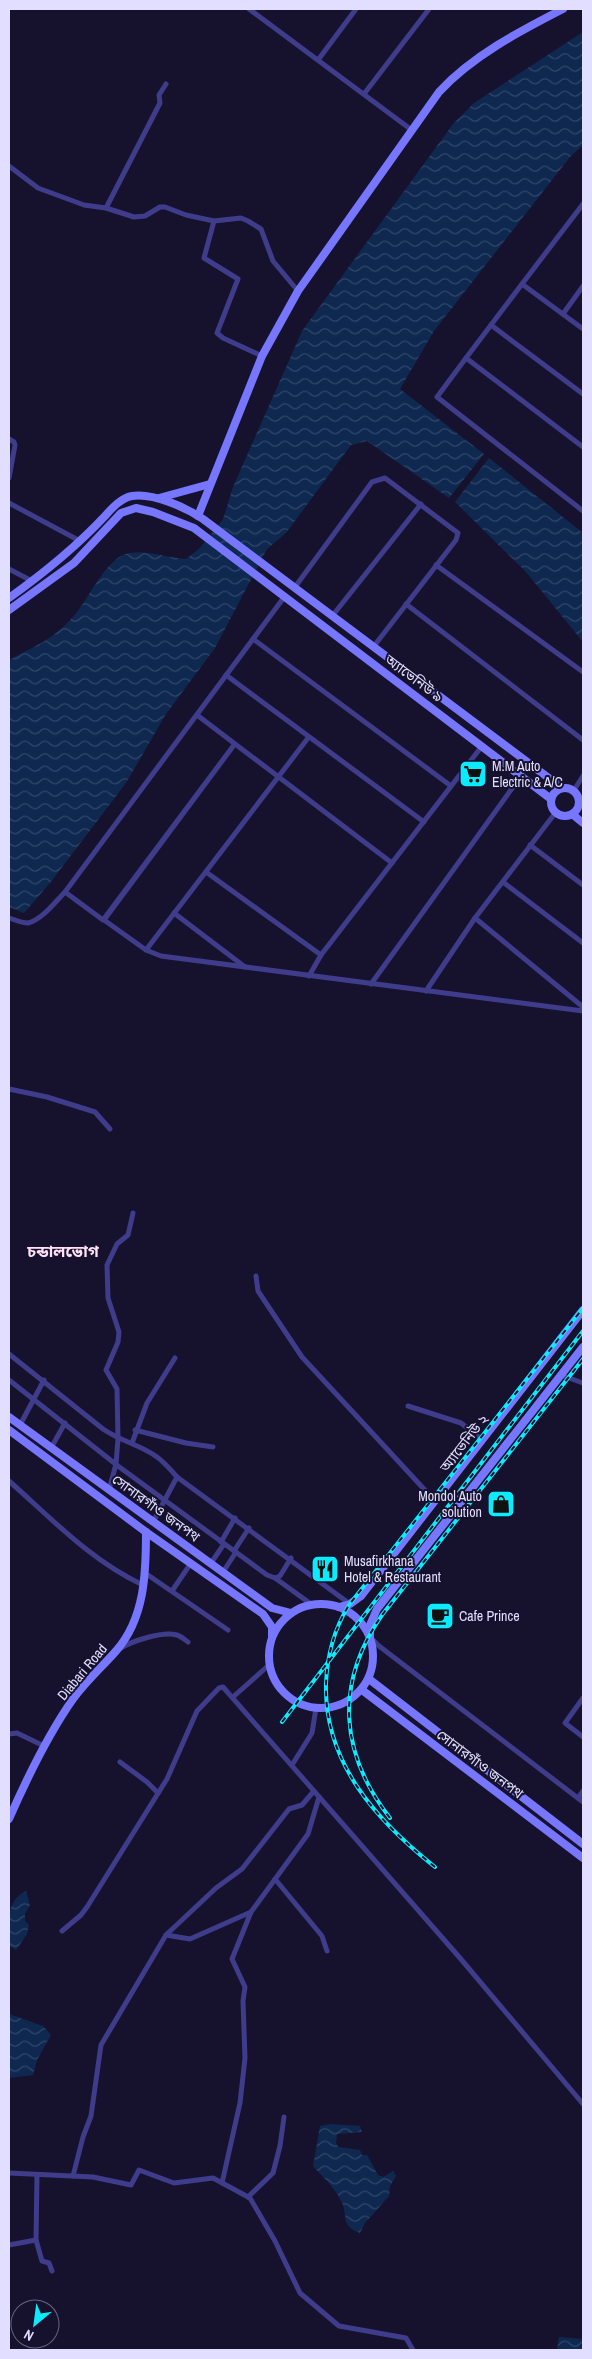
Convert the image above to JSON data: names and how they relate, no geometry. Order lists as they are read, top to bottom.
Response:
{
  "streets": {
    "street": [
      "অ্যাভেনিউ ৯",
      "অ্যাভেনিউ ২",
      "সোনারগাঁও জনপথ",
      "Diabari Road"
    ]
  },
  "crossings": [
    ["সোনারগাঁও জনপথ", "Diabari Road"]
  ],
  "districts": ["চন্ডালভোগ"],
  "places": {
    "supermarket": ["M.M Auto Electric & A/C"],
    "shop": ["Mondol Auto solution"],
    "restaurant": ["Musafirkhana Hotel & Restaurant"],
    "cafe": ["Cafe Prince"]
  },
  "north": "bottom left"
}
